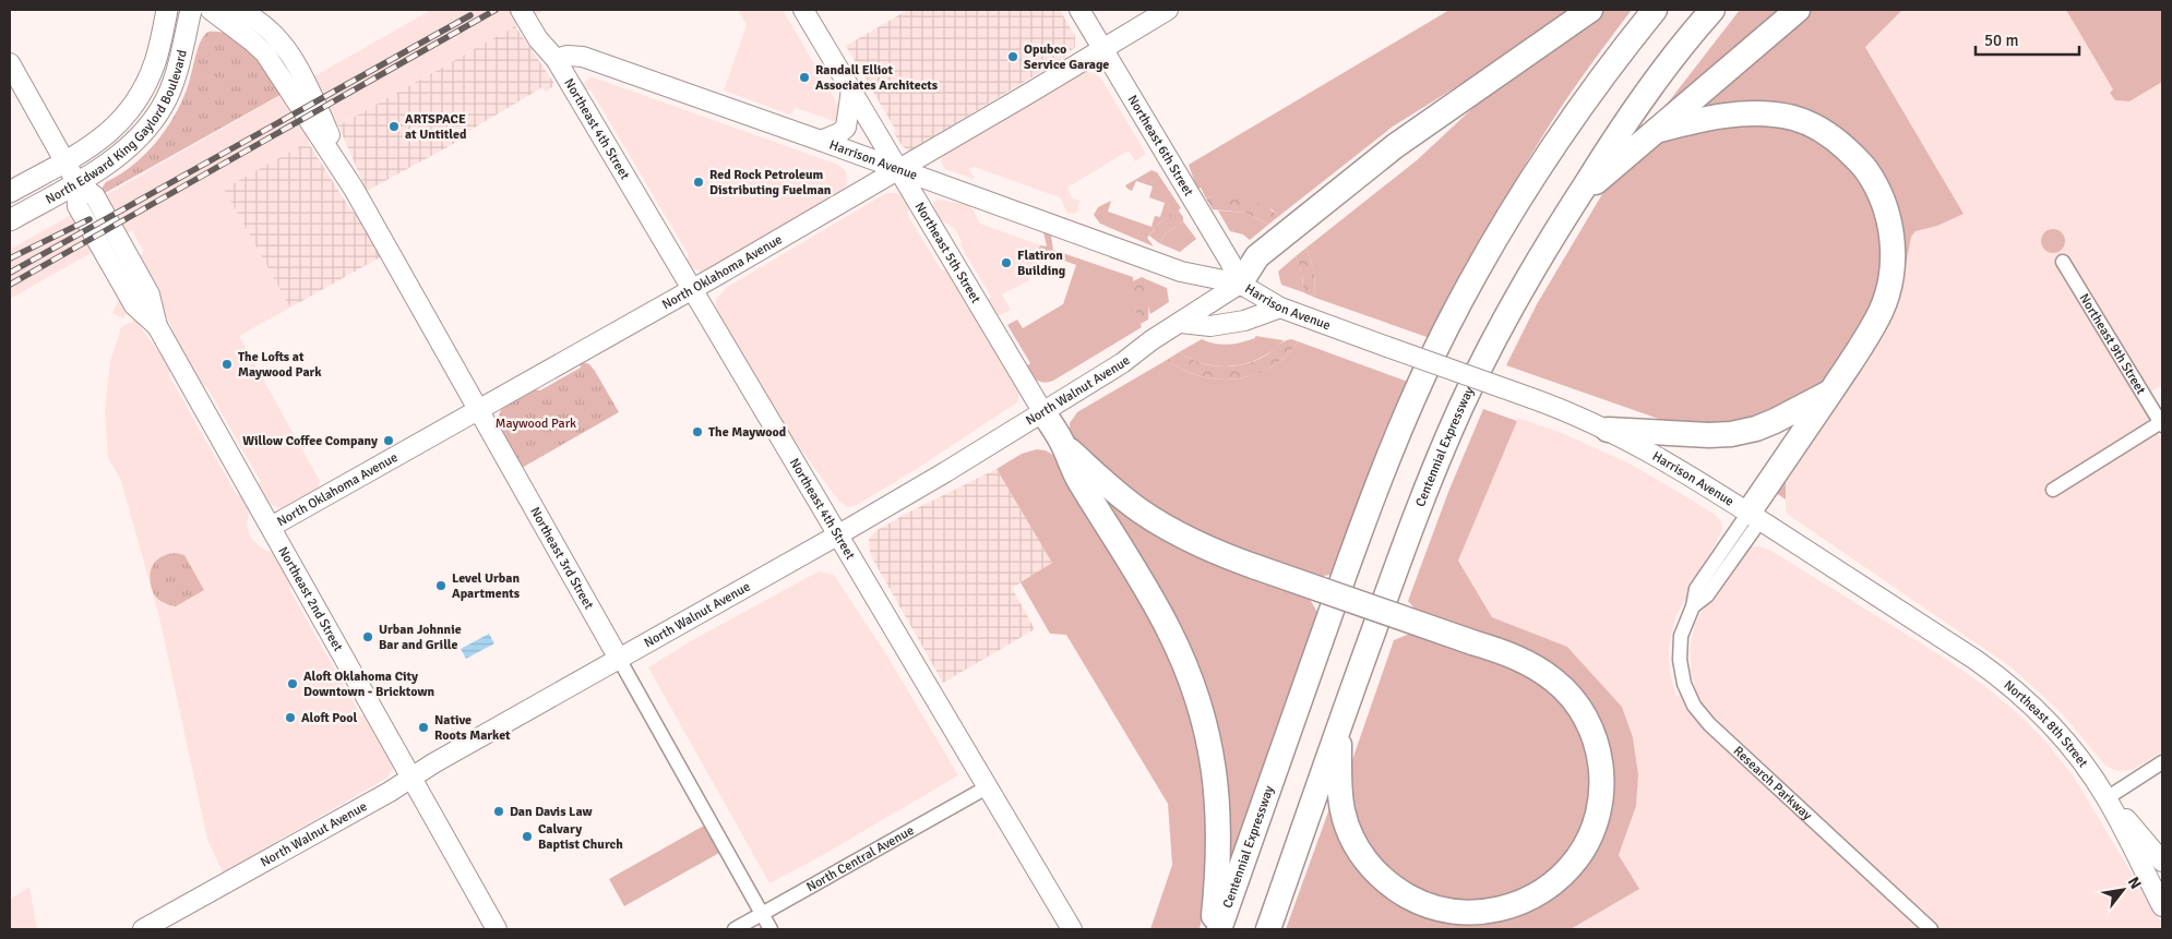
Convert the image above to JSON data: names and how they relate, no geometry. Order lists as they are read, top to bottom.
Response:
{
  "streets": {
    "highway": ["Centennial Expressway"],
    "main road": ["North Edward King Gaylord Boulevard"],
    "street": [
      "Northeast 4th Street",
      "Northeast 6th Street",
      "Harrison Avenue",
      "Northeast 5th Street",
      "North Oklahoma Avenue",
      "Northeast 9th Street",
      "North Walnut Avenue",
      "Northeast 3rd Street",
      "Northeast 2nd Street",
      "Northeast 8th Street",
      "Research Parkway",
      "North Central Avenue"
    ]
  },
  "crossings": [
    ["North Edward King Gaylord Boulevard", "Northeast 2nd Street"],
    ["Northeast 4th Street", "Harrison Avenue"],
    ["Northeast 4th Street", "North Oklahoma Avenue"],
    ["Northeast 4th Street", "North Walnut Avenue"],
    ["Northeast 4th Street", "North Central Avenue"],
    ["Northeast 6th Street", "Harrison Avenue"],
    ["Northeast 6th Street", "North Oklahoma Avenue"],
    ["Northeast 6th Street", "North Walnut Avenue"],
    ["Harrison Avenue", "Northeast 5th Street"],
    ["Harrison Avenue", "North Oklahoma Avenue"],
    ["Harrison Avenue", "North Walnut Avenue"],
    ["Harrison Avenue", "Northeast 8th Street"],
    ["Harrison Avenue", "Research Parkway"],
    ["Northeast 5th Street", "North Oklahoma Avenue"],
    ["Northeast 5th Street", "North Walnut Avenue"],
    ["North Oklahoma Avenue", "Northeast 3rd Street"],
    ["North Oklahoma Avenue", "Northeast 2nd Street"],
    ["North Walnut Avenue", "Northeast 3rd Street"],
    ["North Walnut Avenue", "Northeast 2nd Street"],
    ["Northeast 3rd Street", "North Central Avenue"]
  ],
  "parks": ["Maywood Park"],
  "places": [
    "Opubco Service Garage",
    "Randall Elliot Associates Architects",
    "ARTSPACE at Untitled",
    "Red Rock Petroleum Distributing Fuelman",
    "Flatiron Building",
    "The Lofts at Maywood Park",
    "The Maywood",
    "Willow Coffee Company",
    "Level Urban Apartments",
    "Urban Johnnie Bar and Grille",
    "Aloft Oklahoma City Downtown - Bricktown",
    "Aloft Pool",
    "Native Roots Market",
    "Dan Davis Law",
    "Calvary Baptist Church"
  ],
  "scale_bar": "50 m",
  "north": "top right"
}
